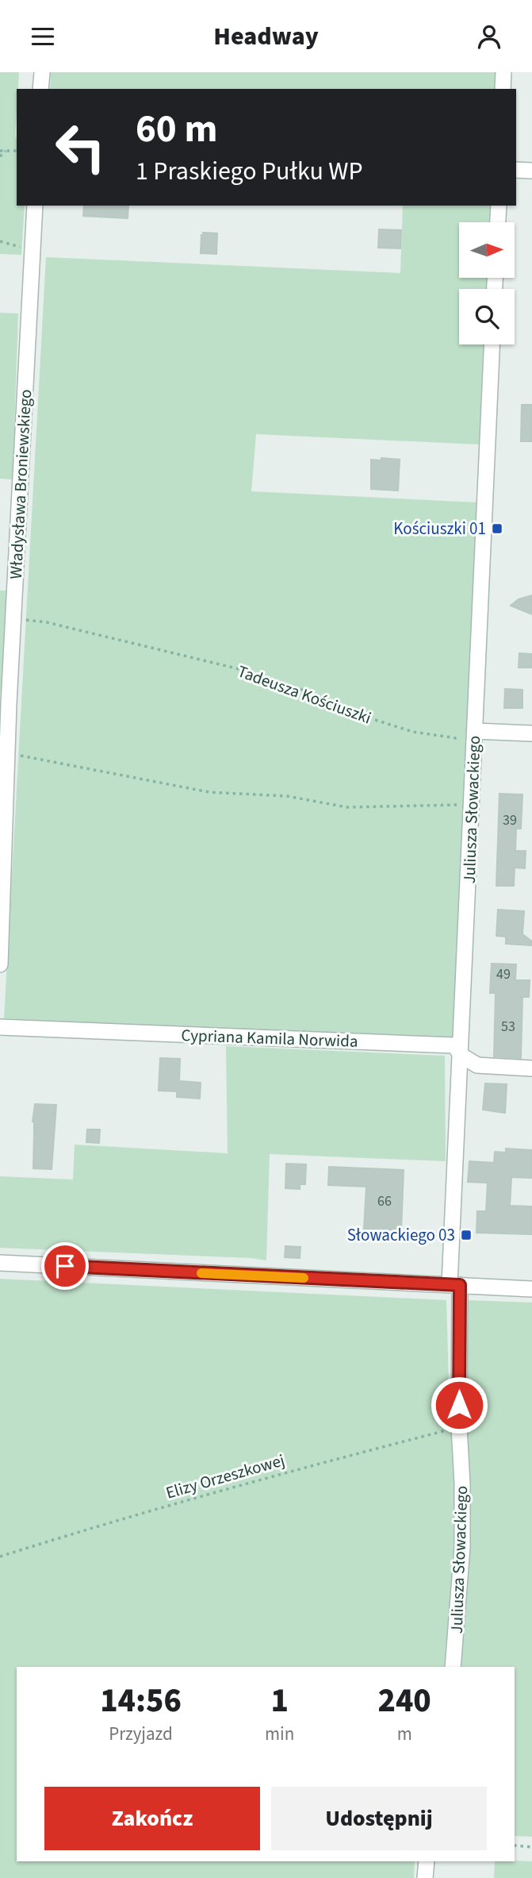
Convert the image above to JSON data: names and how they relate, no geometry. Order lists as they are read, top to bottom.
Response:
{
  "streets": {
    "street": ["Władysława Broniewskiego", "Juliusza Słowackiego", "Cypriana Kamila Norwida"],
    "path": ["Tadeusza Kościuszki", "Elizy Orzeszkowej"]
  },
  "crossings": [
    ["Władysława Broniewskiego", "Tadeusza Kościuszki"],
    ["Tadeusza Kościuszki", "Juliusza Słowackiego"],
    ["Juliusza Słowackiego", "Cypriana Kamila Norwida"],
    ["Juliusza Słowackiego", "Elizy Orzeszkowej"]
  ],
  "places": {
    "transit": ["Kościuszki 01", "Słowackiego 03"]
  },
  "house_numbers": [
    "39",
    "49",
    "53",
    "66"
  ],
  "north": "right",
  "page": {
    "header": "Headway",
    "turn": ["60 m", "1 Praskiego Pułku WP"],
    "eta": [
      "14:56",
      "Przyjazd",
      "1",
      "min",
      "240",
      "m"
    ],
    "buttons": ["Zakończ", "Udostępnij"]
  }
}
